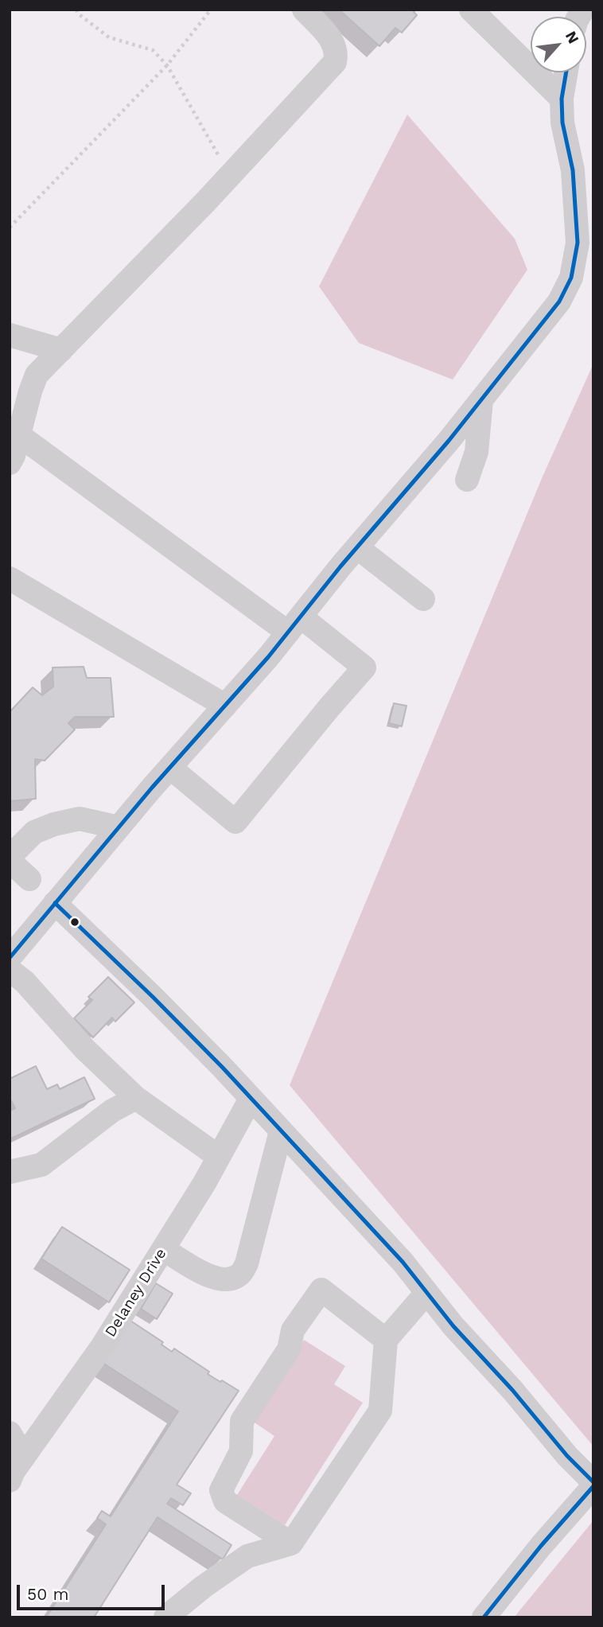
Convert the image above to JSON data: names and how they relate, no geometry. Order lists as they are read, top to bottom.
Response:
{
  "streets": {
    "street": ["Delaney Drive"]
  },
  "scale_bar": "50 m",
  "north": "top right"
}
